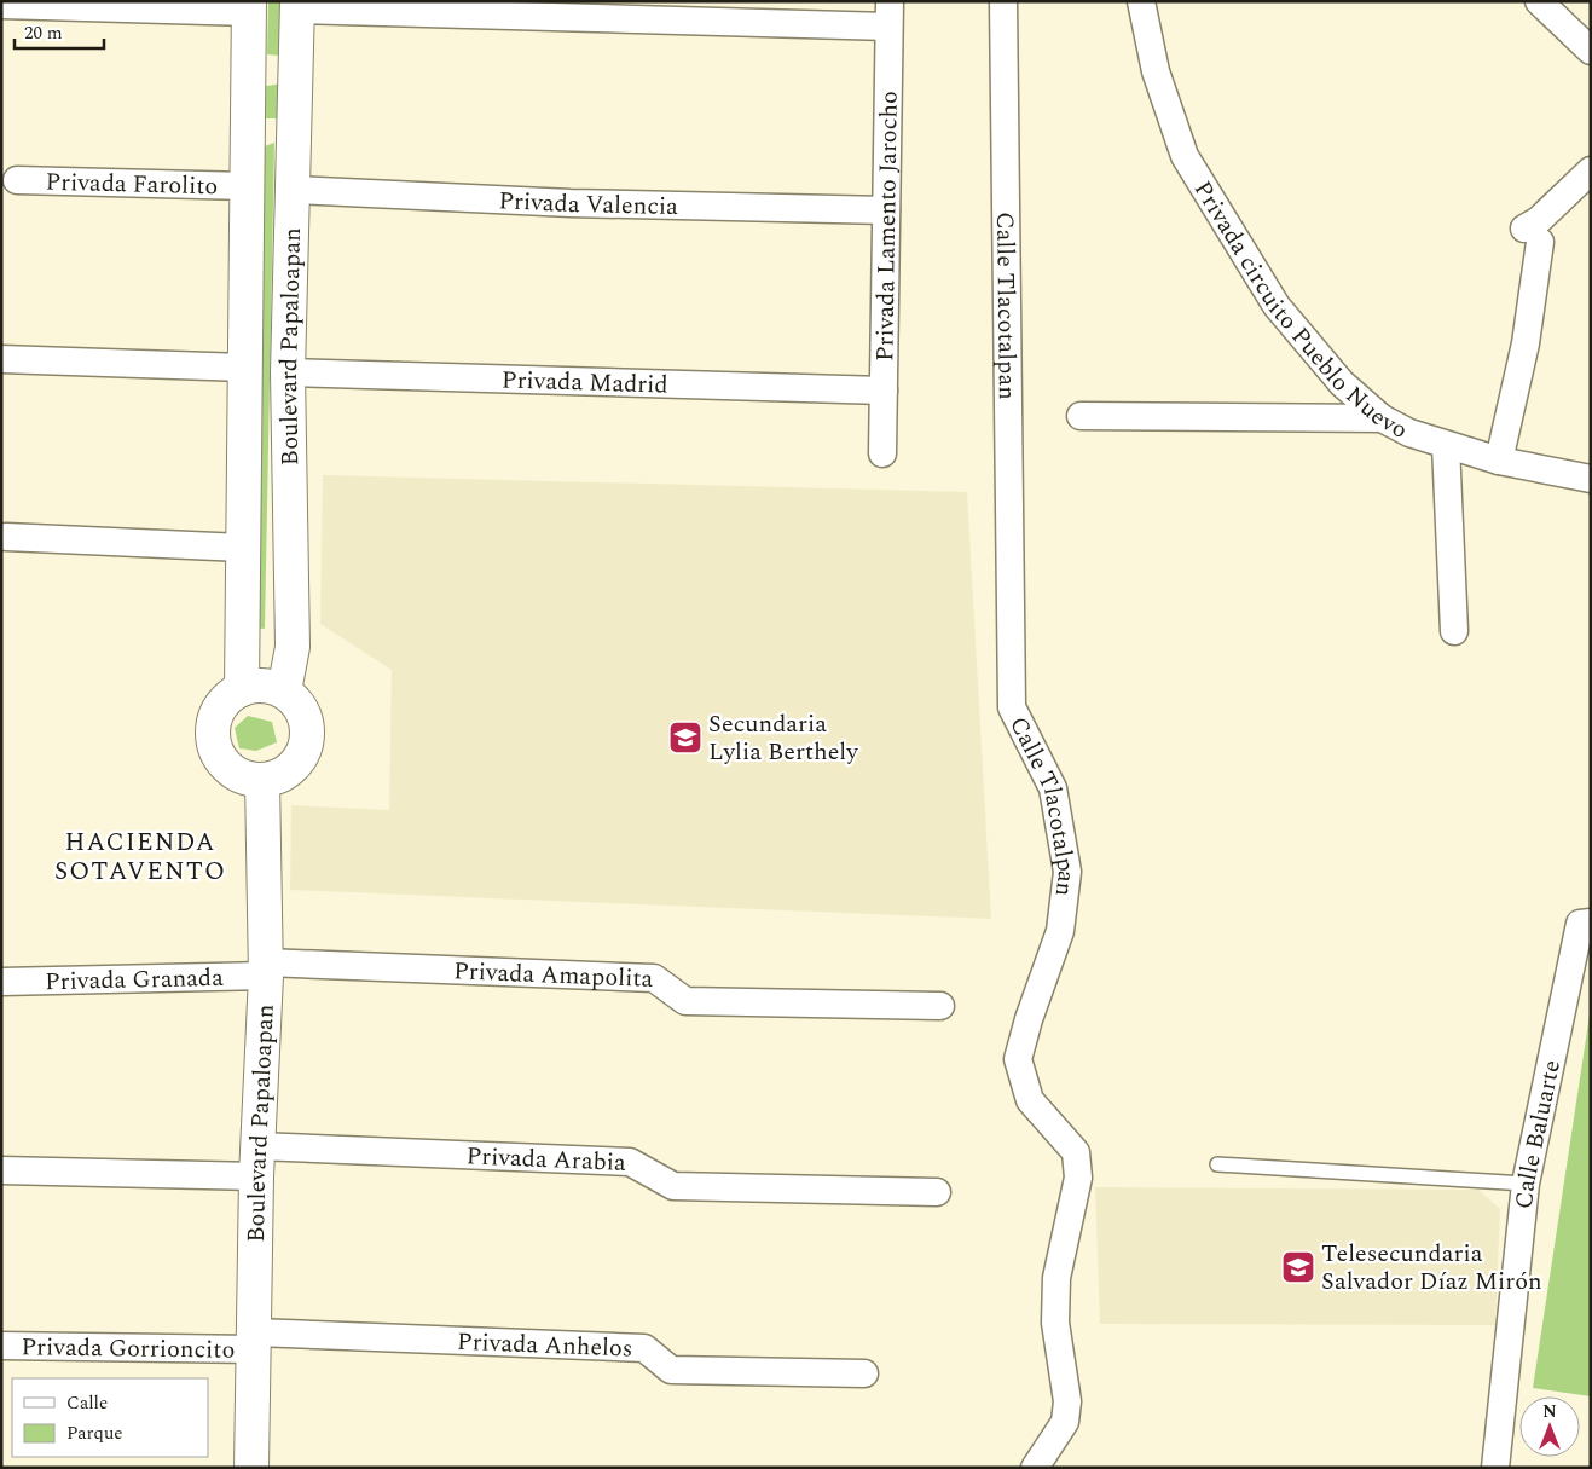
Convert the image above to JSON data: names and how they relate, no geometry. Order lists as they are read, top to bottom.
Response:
{
  "streets": {
    "street": [
      "Privada Farolito",
      "Privada Valencia",
      "Privada Lamento Jarocho",
      "Privada circuito Pueblo Nuevo",
      "Calle Tlacotalpan",
      "Boulevard Papaloapan",
      "Privada Madrid",
      "Privada Amapolita",
      "Privada Granada",
      "Calle Baluarte",
      "Privada Arabia",
      "Privada Anhelos",
      "Privada Gorrioncito"
    ]
  },
  "crossings": [
    ["Privada Farolito", "Boulevard Papaloapan"],
    ["Privada Valencia", "Privada Lamento Jarocho"],
    ["Privada Valencia", "Boulevard Papaloapan"],
    ["Privada Lamento Jarocho", "Privada Madrid"],
    ["Boulevard Papaloapan", "Privada Madrid"],
    ["Boulevard Papaloapan", "Privada Amapolita"],
    ["Boulevard Papaloapan", "Privada Granada"],
    ["Boulevard Papaloapan", "Privada Arabia"],
    ["Boulevard Papaloapan", "Privada Anhelos"],
    ["Boulevard Papaloapan", "Privada Gorrioncito"],
    ["Privada Amapolita", "Privada Granada"],
    ["Privada Anhelos", "Privada Gorrioncito"]
  ],
  "districts": ["HACIENDA SOTAVENTO"],
  "places": {
    "school or university": ["Secundaria Lylia Berthely", "Telesecundaria Salvador Díaz Mirón"]
  },
  "legend": ["Calle", "Parque"],
  "scale_bar": "20 m",
  "north": "top"
}
